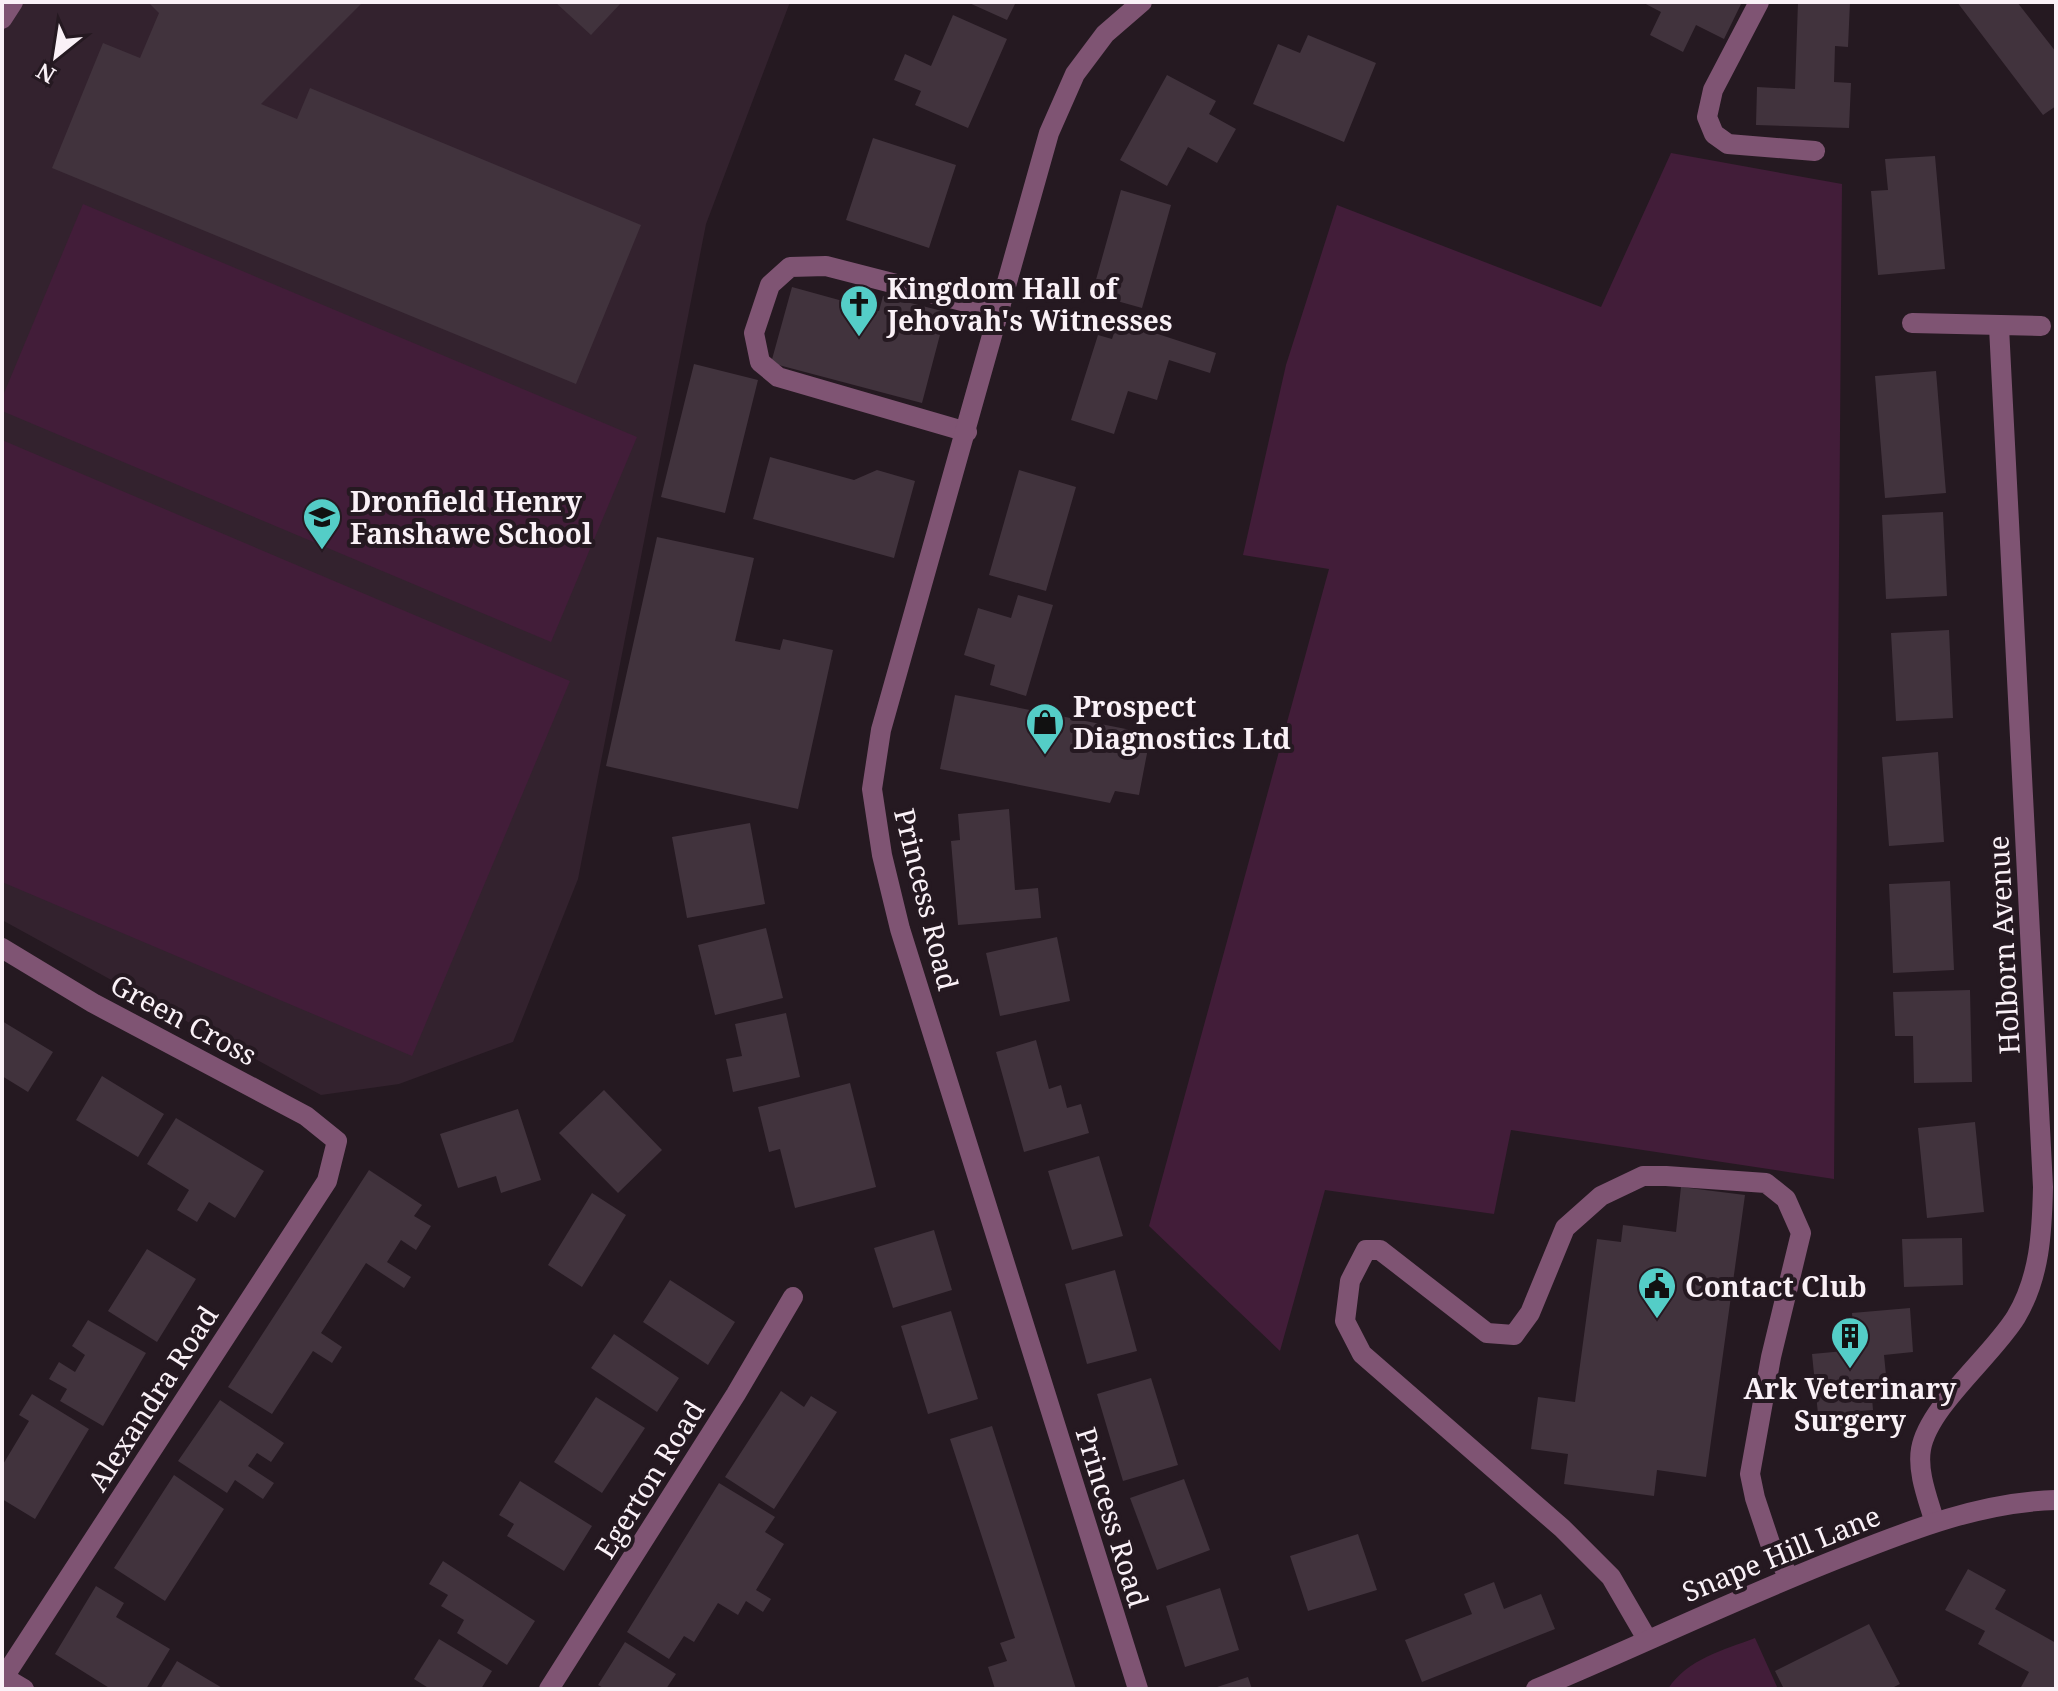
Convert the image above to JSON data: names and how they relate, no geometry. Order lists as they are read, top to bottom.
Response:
{
  "streets": {
    "street": [
      "Princess Road",
      "Holborn Avenue",
      "Green Cross",
      "Alexandra Road",
      "Egerton Road",
      "Snape Hill Lane"
    ]
  },
  "crossings": [
    ["Holborn Avenue", "Snape Hill Lane"],
    ["Green Cross", "Alexandra Road"]
  ],
  "places": {
    "church": ["Kingdom Hall of Jehovah's Witnesses"],
    "school or university": ["Dronfield Henry Fanshawe School"],
    "shop": ["Prospect Diagnostics Ltd"],
    "public building": ["Contact Club"],
    "building": ["Ark Veterinary Surgery"]
  },
  "north": "bottom left"
}
